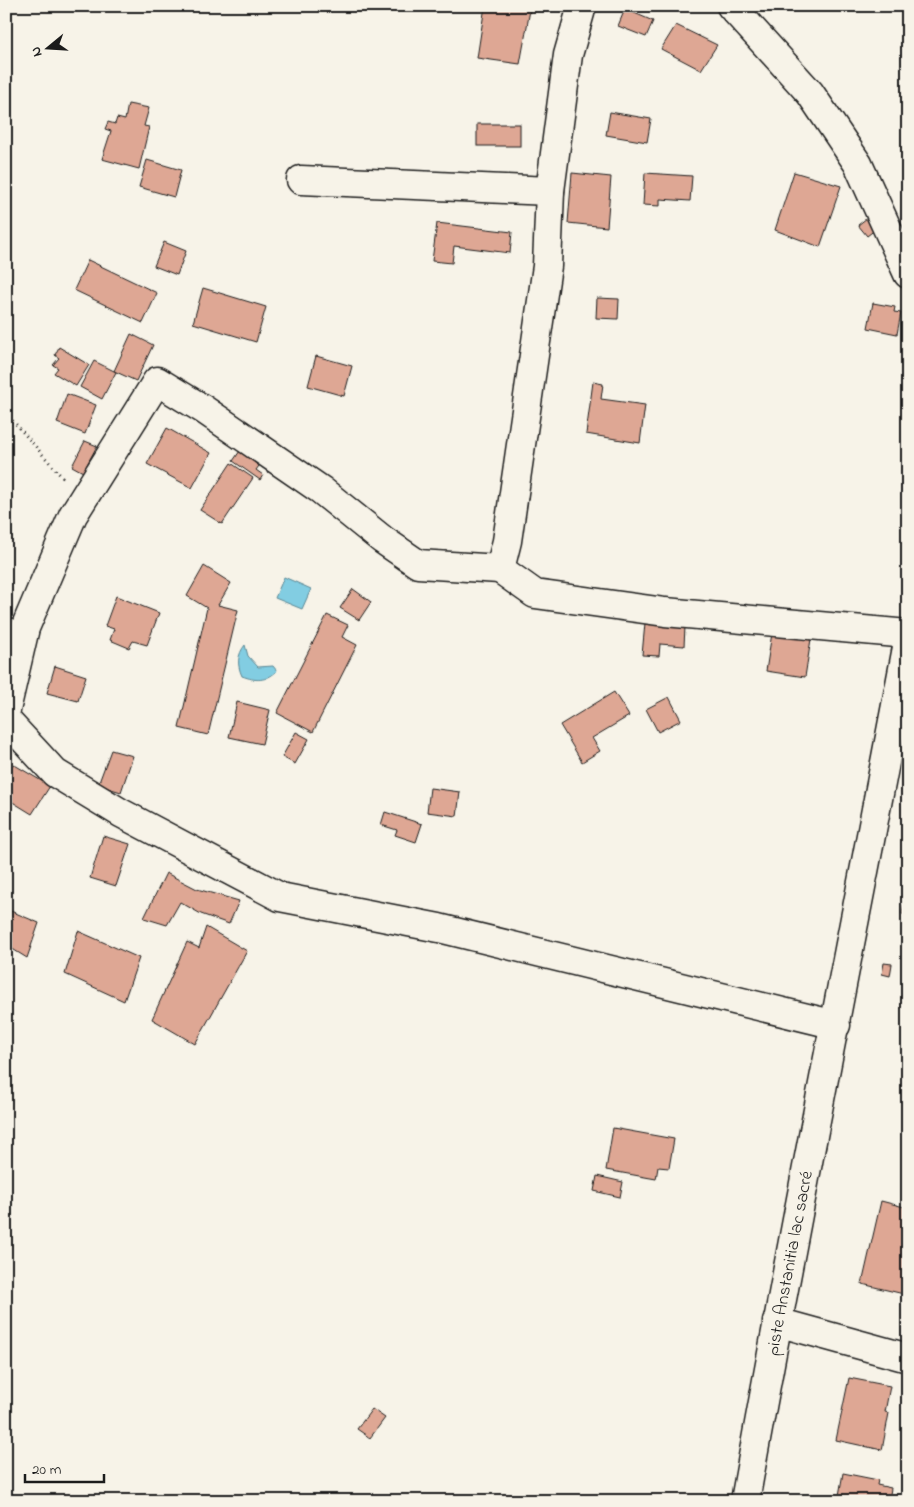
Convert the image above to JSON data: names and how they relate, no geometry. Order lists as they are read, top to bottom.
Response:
{
  "streets": {
    "street": ["piste Anstanitia lac sacré"]
  },
  "scale_bar": "20 m",
  "north": "left"
}
